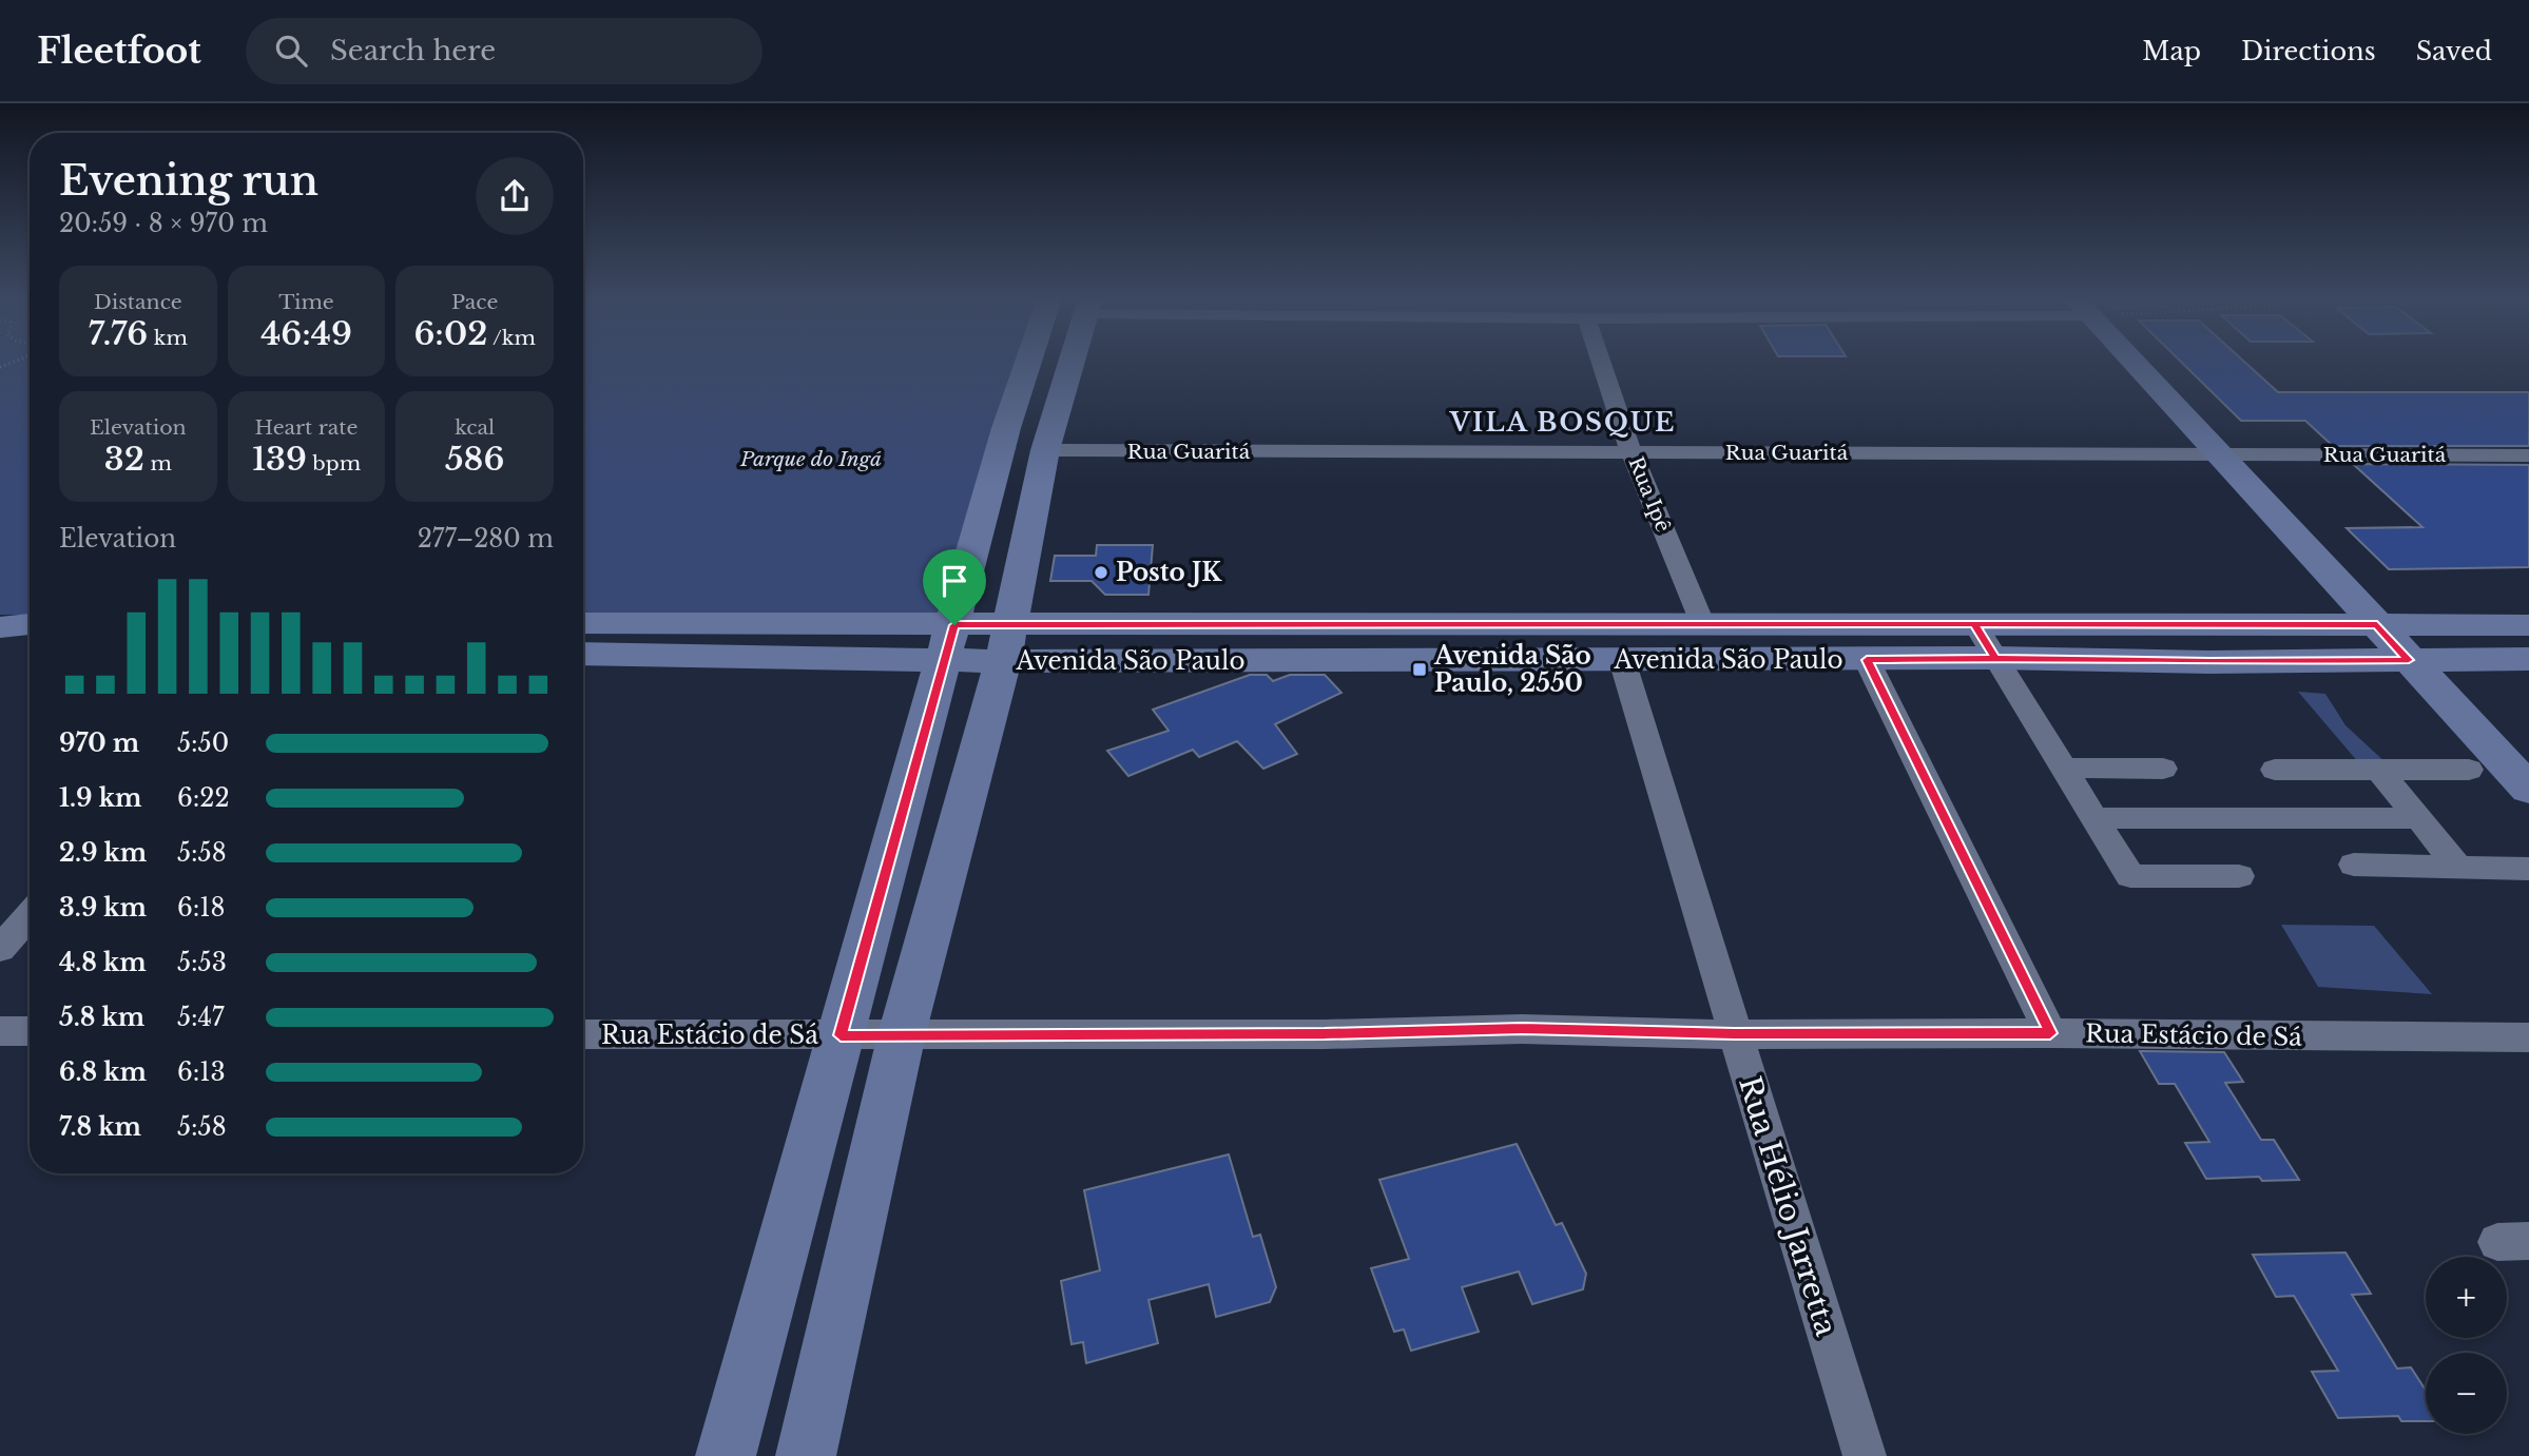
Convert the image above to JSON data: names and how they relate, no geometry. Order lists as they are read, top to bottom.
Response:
{
  "streets": {
    "main road": ["Avenida São Paulo"],
    "street": [
      "Rua Guaritá",
      "Rua Ipê",
      "Rua Estácio de Sá",
      "Rua Hélio Jarretta"
    ]
  },
  "crossings": [
    ["Rua Guaritá", "Rua Ipê"],
    ["Rua Ipê", "Avenida São Paulo"],
    ["Avenida São Paulo", "Rua Hélio Jarretta"],
    ["Rua Estácio de Sá", "Rua Hélio Jarretta"]
  ],
  "districts": ["VILA BOSQUE"],
  "parks": ["Parque do Ingá"],
  "places": {
    "other": ["Posto JK"],
    "transit": ["Avenida São Paulo, 2550"]
  },
  "page": {
    "header": "Fleetfoot",
    "search": "Search here",
    "nav": ["Map", "Directions", "Saved"],
    "heading": ["Evening run", "20:59 · 8 × 970 m"],
    "stats": [
      ["Distance", "7.76 km"],
      ["Time", "46:49"],
      ["Pace", "6:02 /km"],
      ["Elevation", "32 m"],
      ["Heart rate", "139 bpm"],
      ["kcal", "586"]
    ],
    "chart": ["Elevation", "277–280 m"],
    "list": [
      {
        "name": "970 m",
        "note": "5:50"
      },
      {
        "name": "1.9 km",
        "note": "6:22"
      },
      {
        "name": "2.9 km",
        "note": "5:58"
      },
      {
        "name": "3.9 km",
        "note": "6:18"
      },
      {
        "name": "4.8 km",
        "note": "5:53"
      },
      {
        "name": "5.8 km",
        "note": "5:47"
      },
      {
        "name": "6.8 km",
        "note": "6:13"
      },
      {
        "name": "7.8 km",
        "note": "5:58"
      }
    ],
    "map_buttons": ["+", "−"]
  }
}
